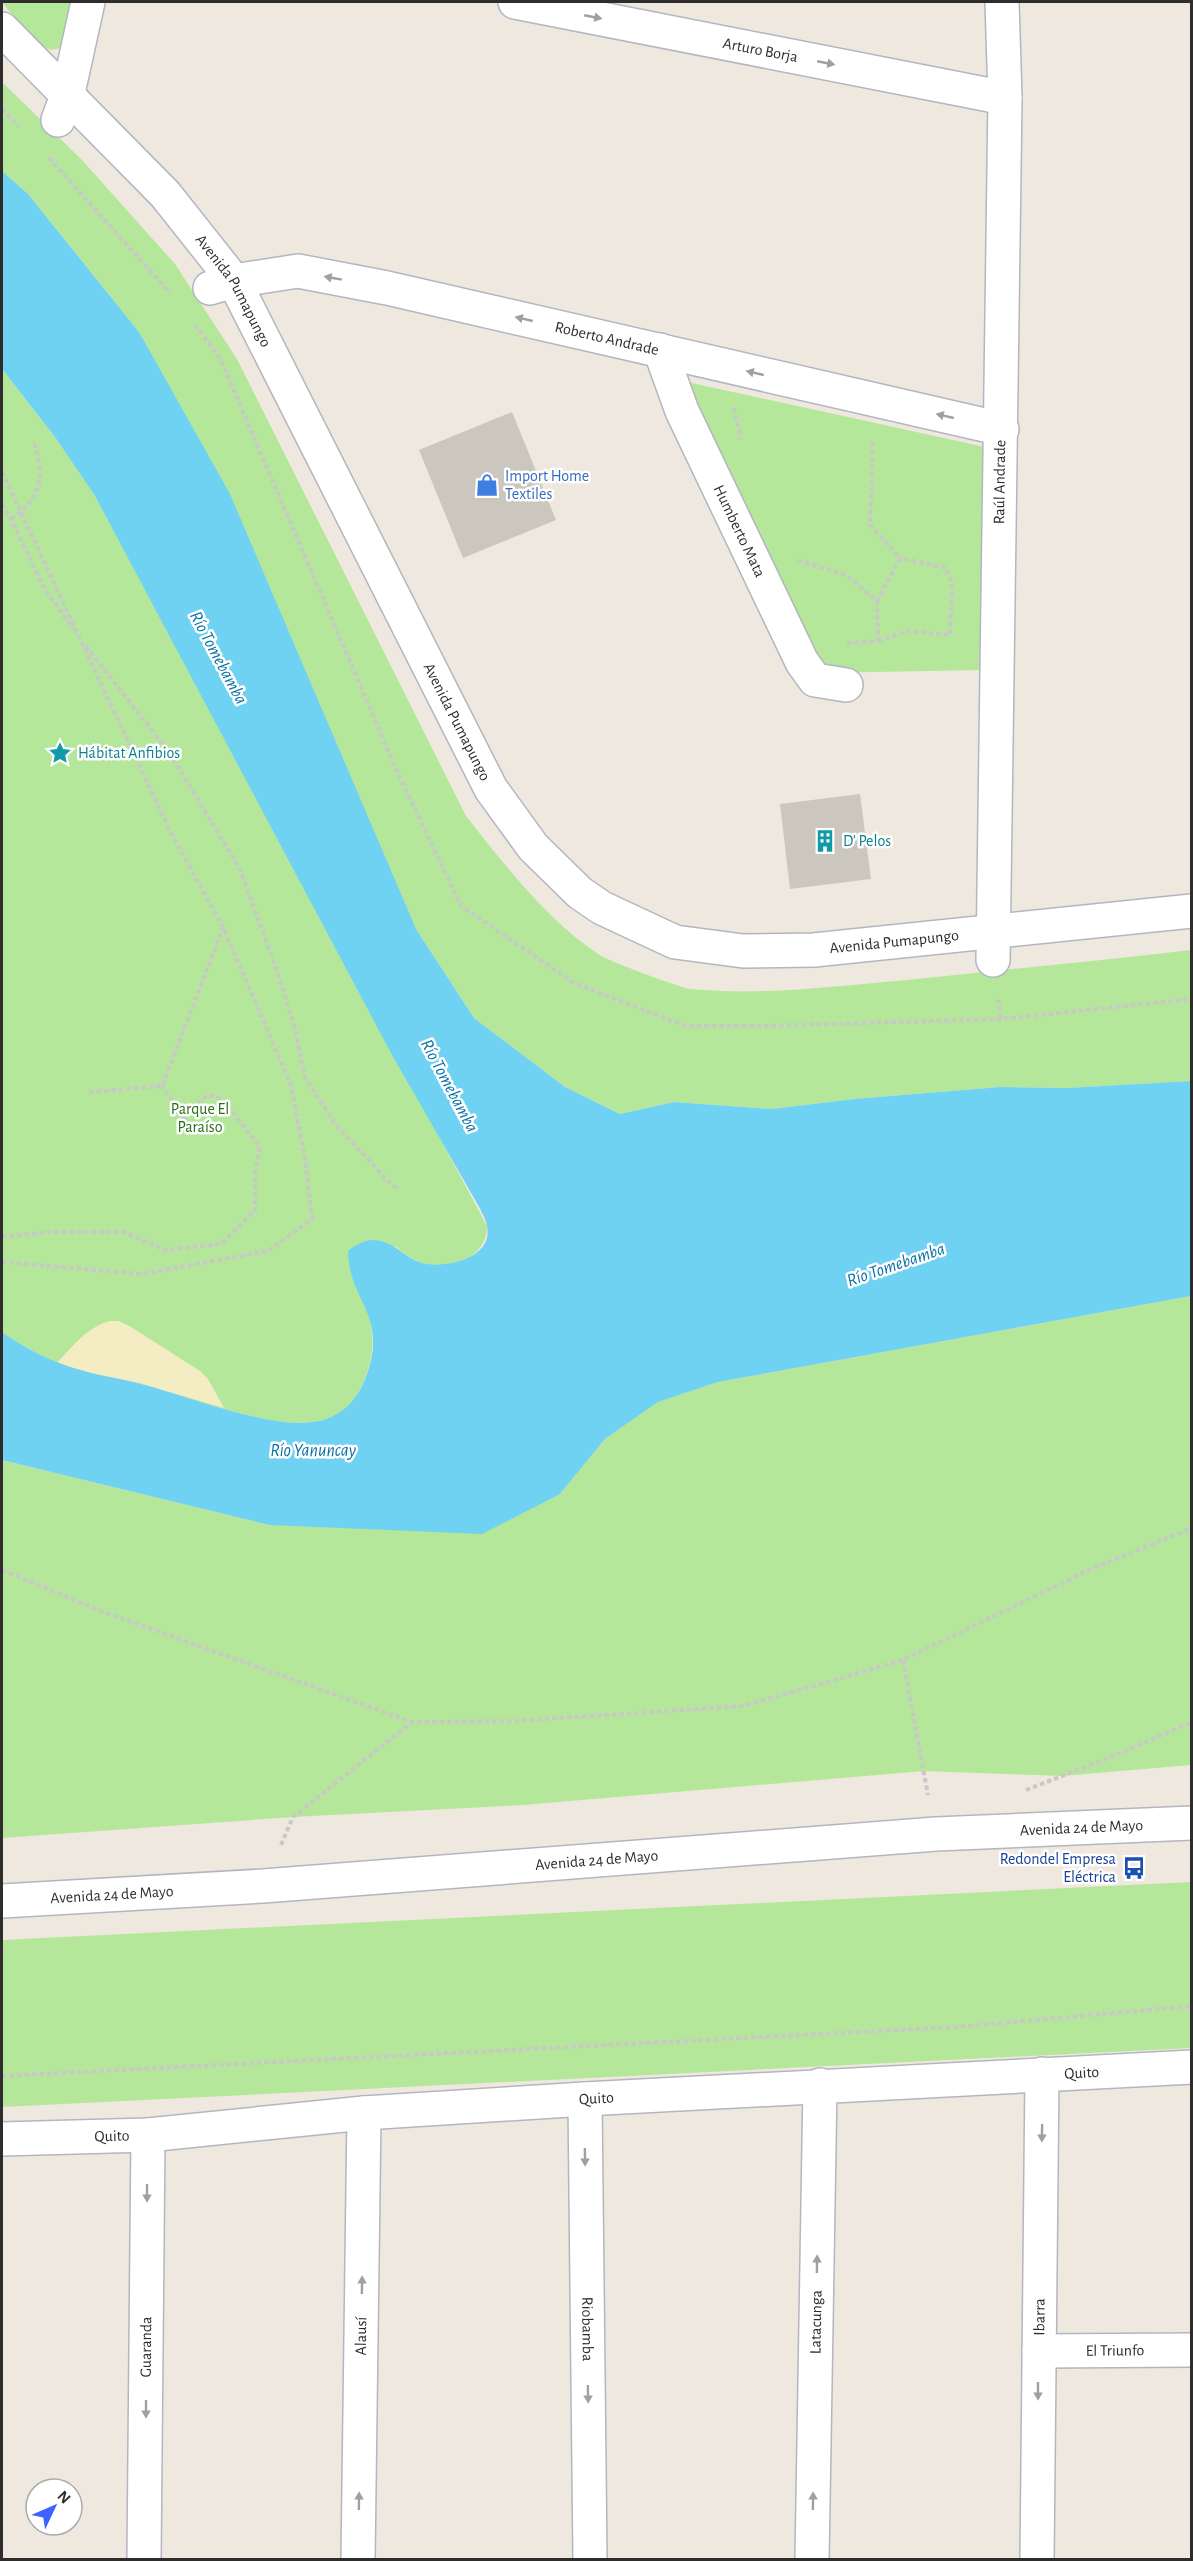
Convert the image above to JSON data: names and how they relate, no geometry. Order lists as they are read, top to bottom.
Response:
{
  "streets": {
    "street": [
      "Arturo Borja",
      "Avenida Pumapungo",
      "Roberto Andrade",
      "Raúl Andrade",
      "Humberto Mata",
      "Avenida 24 de Mayo",
      "Quito",
      "Ibarra",
      "Latacunga",
      "Riobamba",
      "Alausí",
      "Guaranda",
      "El Triunfo"
    ]
  },
  "crossings": [
    ["Arturo Borja", "Raúl Andrade"],
    ["Avenida Pumapungo", "Roberto Andrade"],
    ["Avenida Pumapungo", "Raúl Andrade"],
    ["Roberto Andrade", "Raúl Andrade"],
    ["Roberto Andrade", "Humberto Mata"],
    ["Quito", "Ibarra"],
    ["Quito", "Latacunga"],
    ["Quito", "Riobamba"],
    ["Quito", "Alausí"],
    ["Quito", "Guaranda"],
    ["Ibarra", "El Triunfo"]
  ],
  "one_way": [
    "Arturo Borja",
    "Roberto Andrade",
    "Ibarra",
    "Latacunga",
    "Riobamba",
    "Alausí",
    "Guaranda"
  ],
  "water": ["Río Tomebamba", "Río Yanuncay"],
  "parks": ["Parque El Paraíso"],
  "places": {
    "shop": ["Import Home Textiles"],
    "place": ["Hábitat Anfibios"],
    "building": ["D' Pelos"],
    "bus stop": ["Redondel Empresa Eléctrica"]
  },
  "north": "top right"
}
